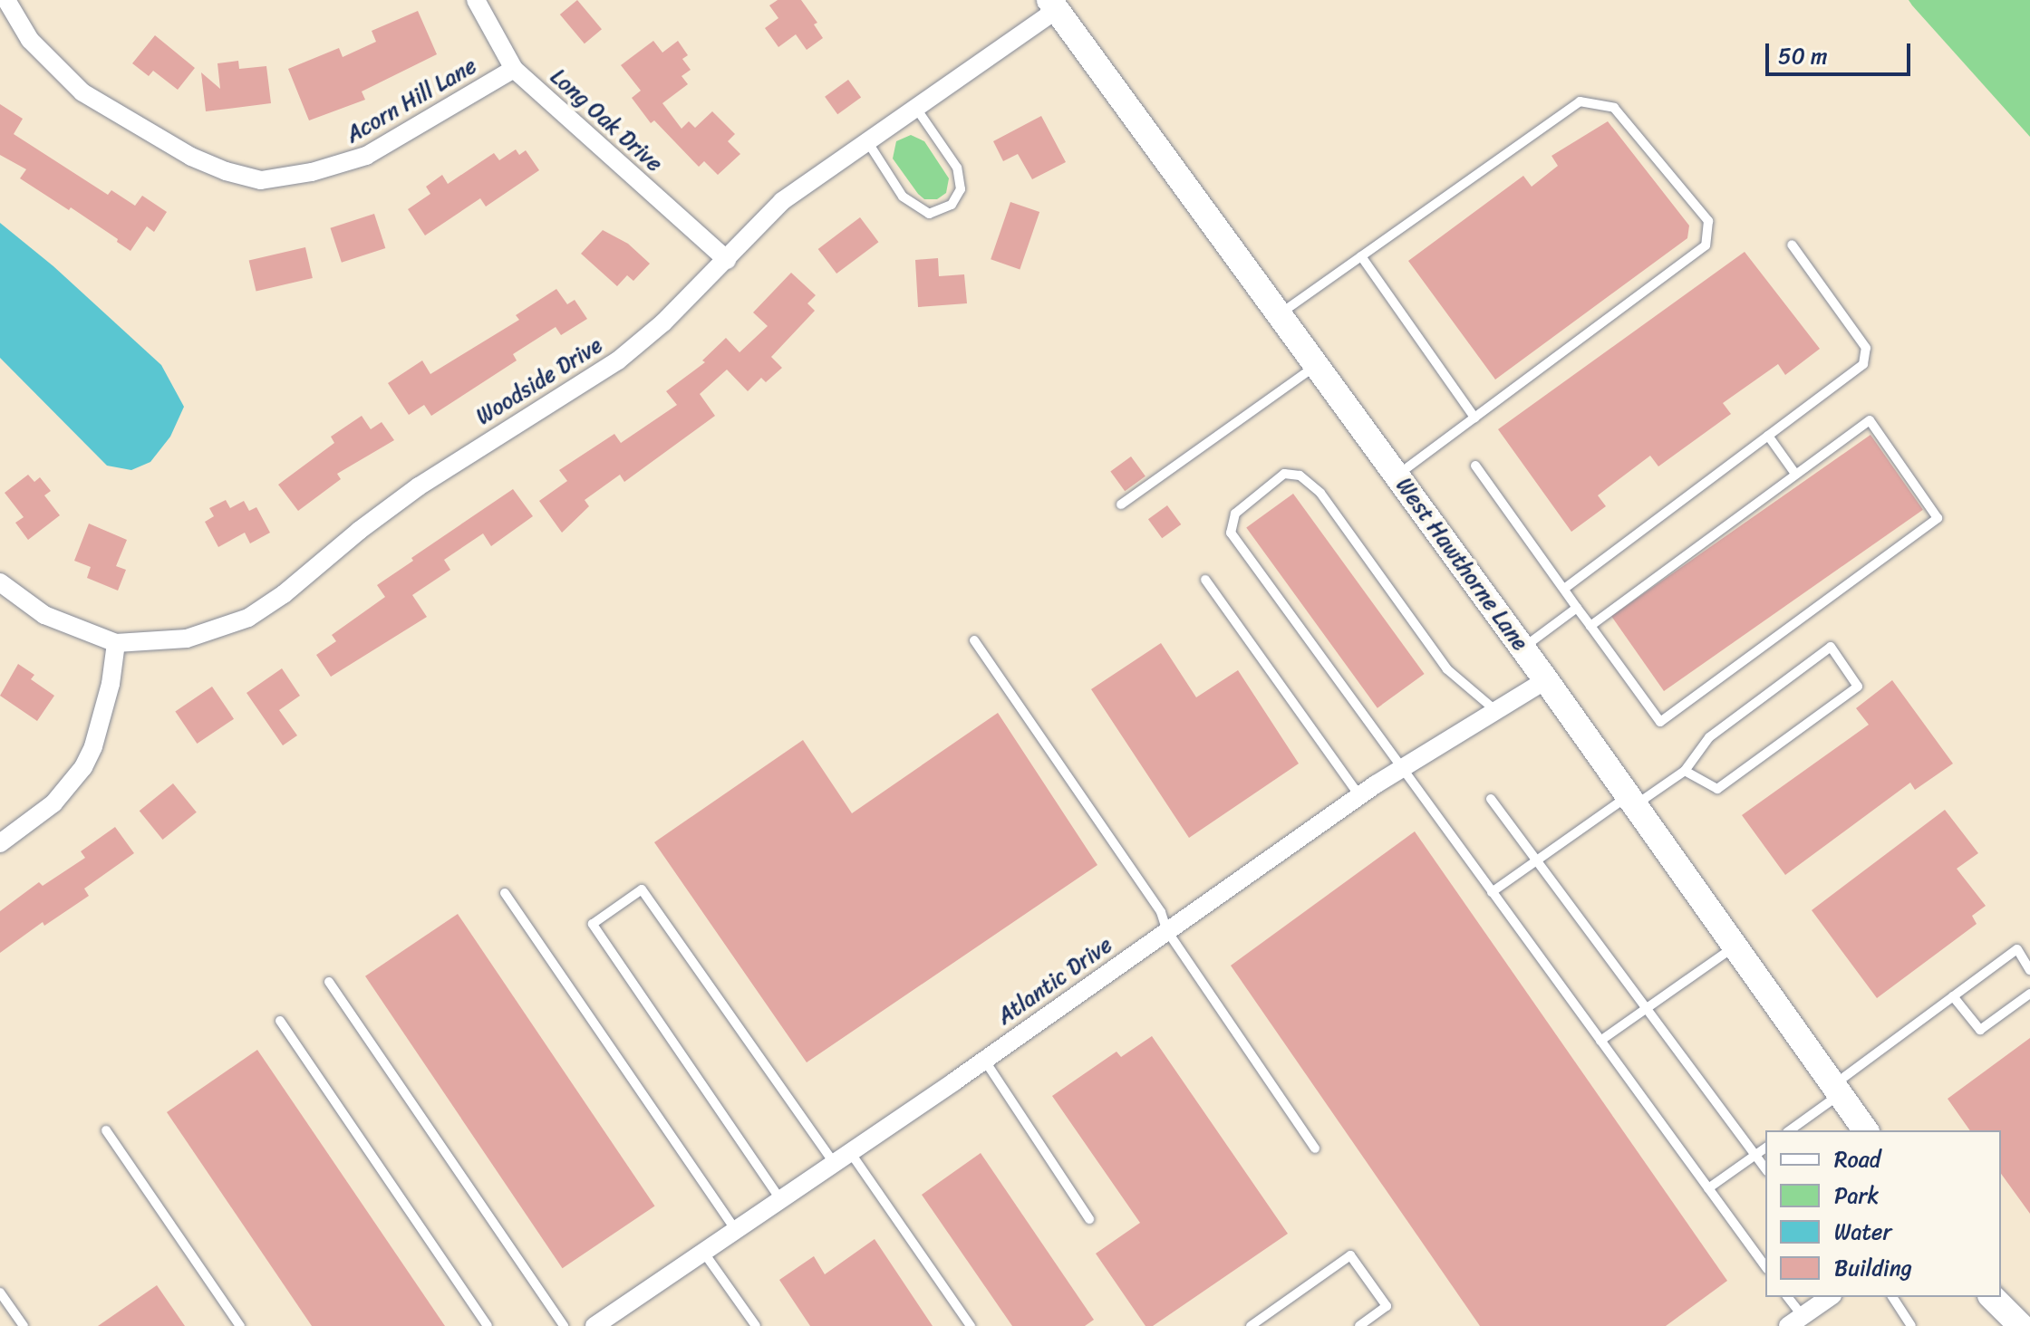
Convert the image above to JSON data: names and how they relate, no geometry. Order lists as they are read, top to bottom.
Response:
{
  "streets": {
    "street": [
      "Acorn Hill Lane",
      "Long Oak Drive",
      "Woodside Drive",
      "West Hawthorne Lane",
      "Atlantic Drive"
    ]
  },
  "crossings": [
    ["Acorn Hill Lane", "Long Oak Drive"],
    ["Long Oak Drive", "Woodside Drive"],
    ["Woodside Drive", "West Hawthorne Lane"],
    ["West Hawthorne Lane", "Atlantic Drive"]
  ],
  "legend": [
    "Road",
    "Park",
    "Water",
    "Building"
  ],
  "scale_bar": "50 m"
}
